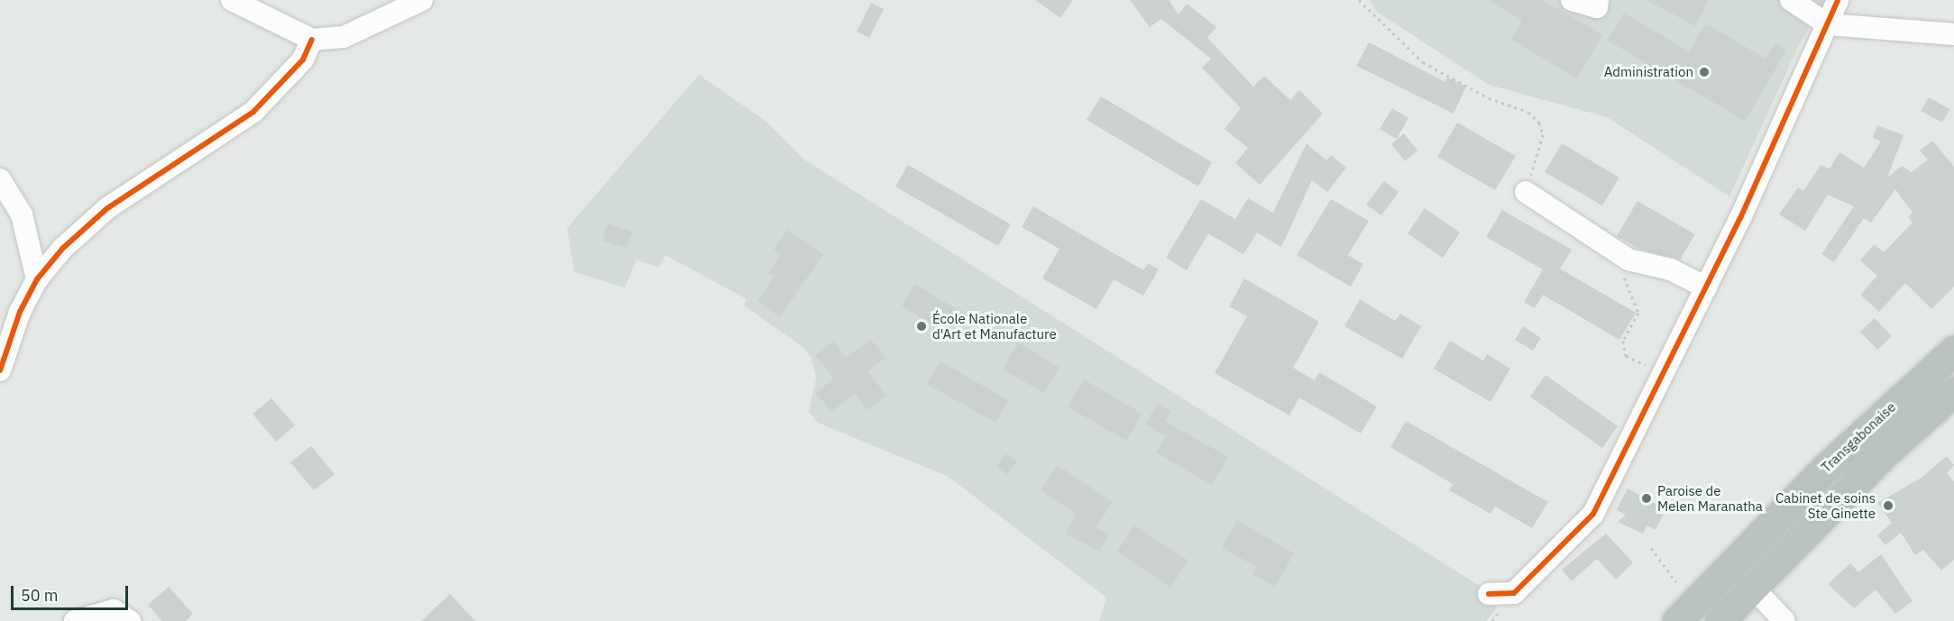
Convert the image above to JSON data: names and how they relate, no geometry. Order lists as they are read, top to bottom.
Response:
{
  "streets": {
    "highway": ["Transgabonaise"]
  },
  "places": [
    "Administration",
    "École Nationale d'Art et Manufacture",
    "Paroise de Melen Maranatha",
    "Cabinet de soins Ste Ginette"
  ],
  "scale_bar": "50 m"
}
